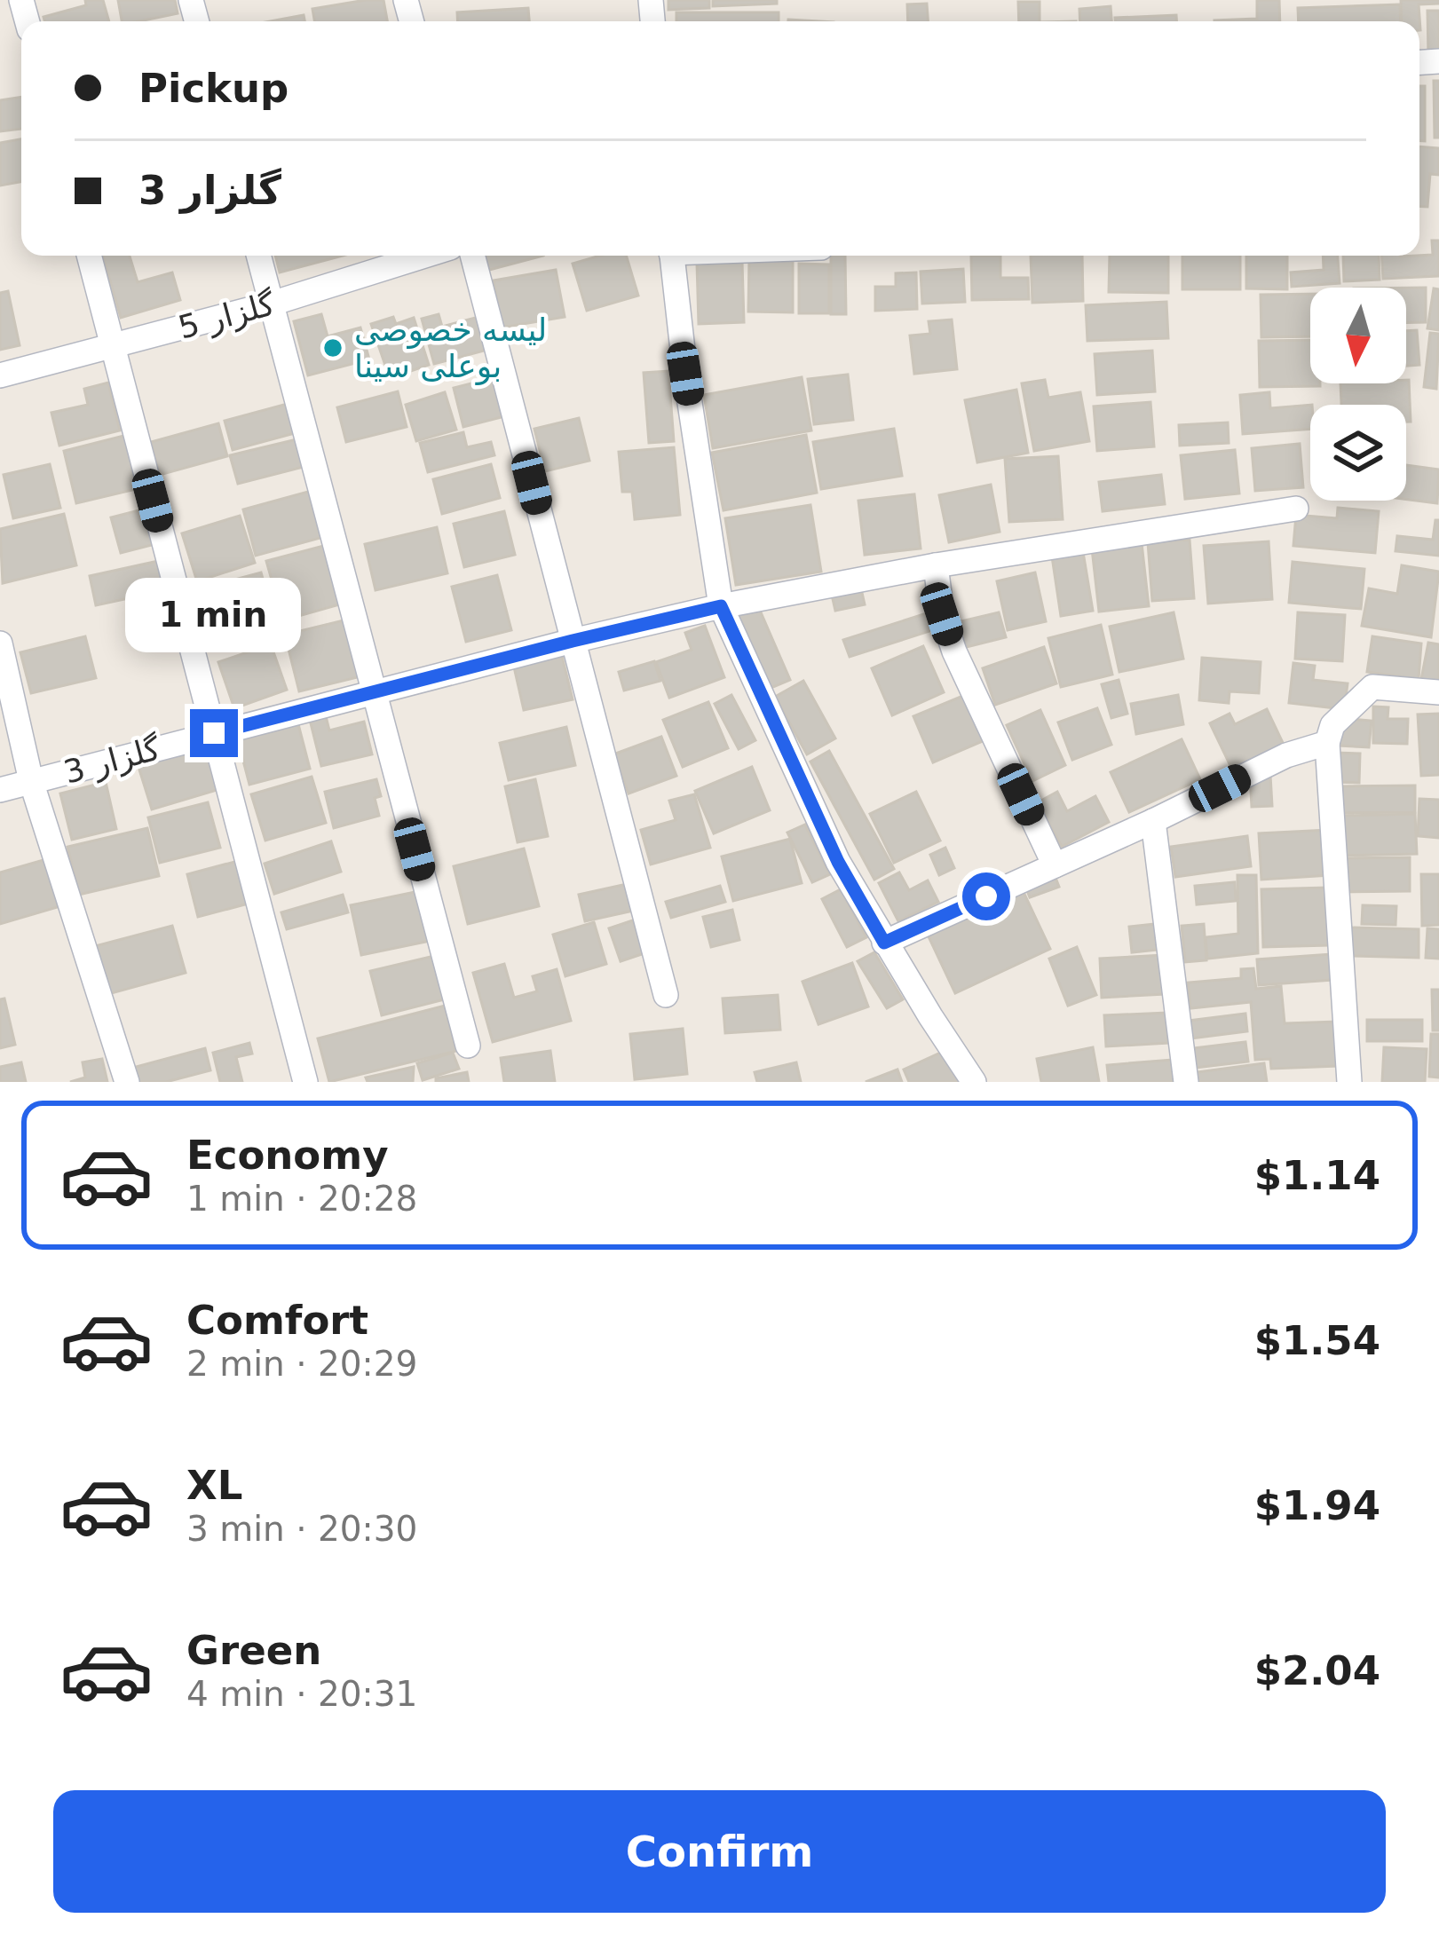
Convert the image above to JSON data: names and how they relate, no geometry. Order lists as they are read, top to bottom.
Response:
{
  "streets": {
    "street": ["گلزار 5", "گلزار 3"]
  },
  "places": ["لیسه خصوصی بوعلی سینا"],
  "north": "bottom",
  "page": {
    "banner": ["Pickup", "گلزار 3"],
    "bubble": "1 min",
    "list": [
      {
        "name": "Economy",
        "note": "1 min · 20:28",
        "value": "$1.14"
      },
      {
        "name": "Comfort",
        "note": "2 min · 20:29",
        "value": "$1.54"
      },
      {
        "name": "XL",
        "note": "3 min · 20:30",
        "value": "$1.94"
      },
      {
        "name": "Green",
        "note": "4 min · 20:31",
        "value": "$2.04"
      }
    ],
    "buttons": "Confirm"
  }
}
